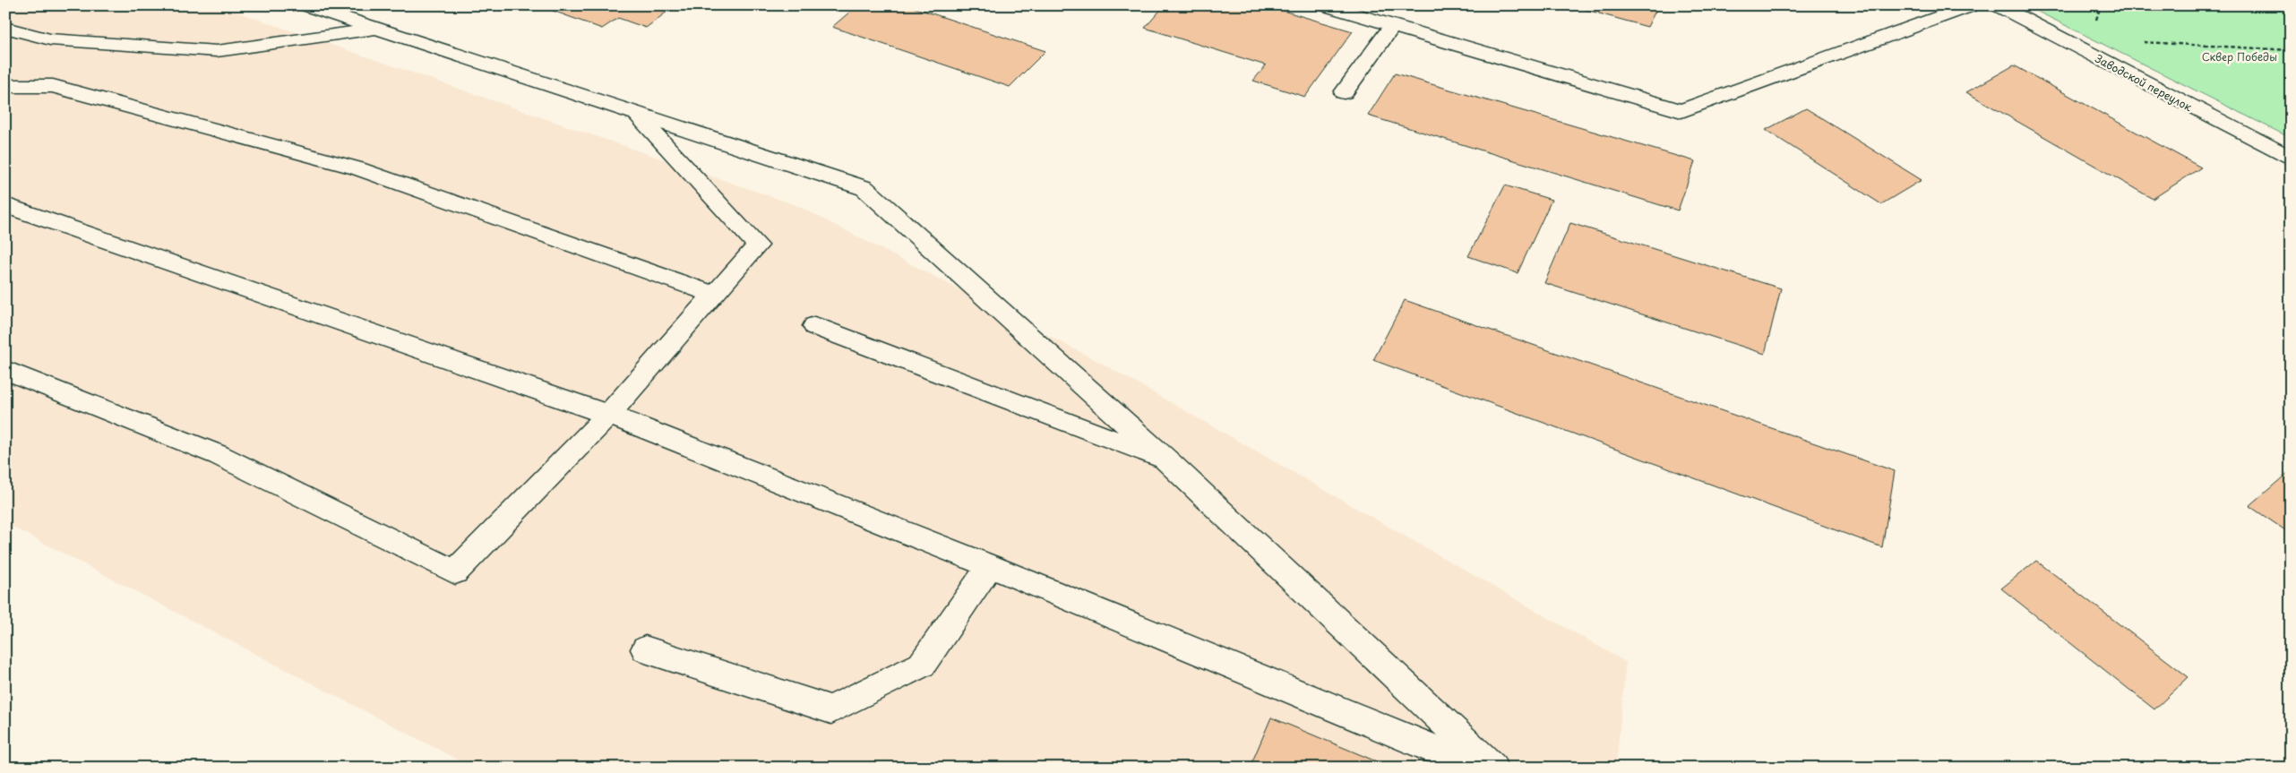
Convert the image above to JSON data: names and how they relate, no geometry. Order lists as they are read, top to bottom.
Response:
{
  "streets": {
    "street": ["Заводской переулок"]
  },
  "parks": ["Сквер Победы"]
}
